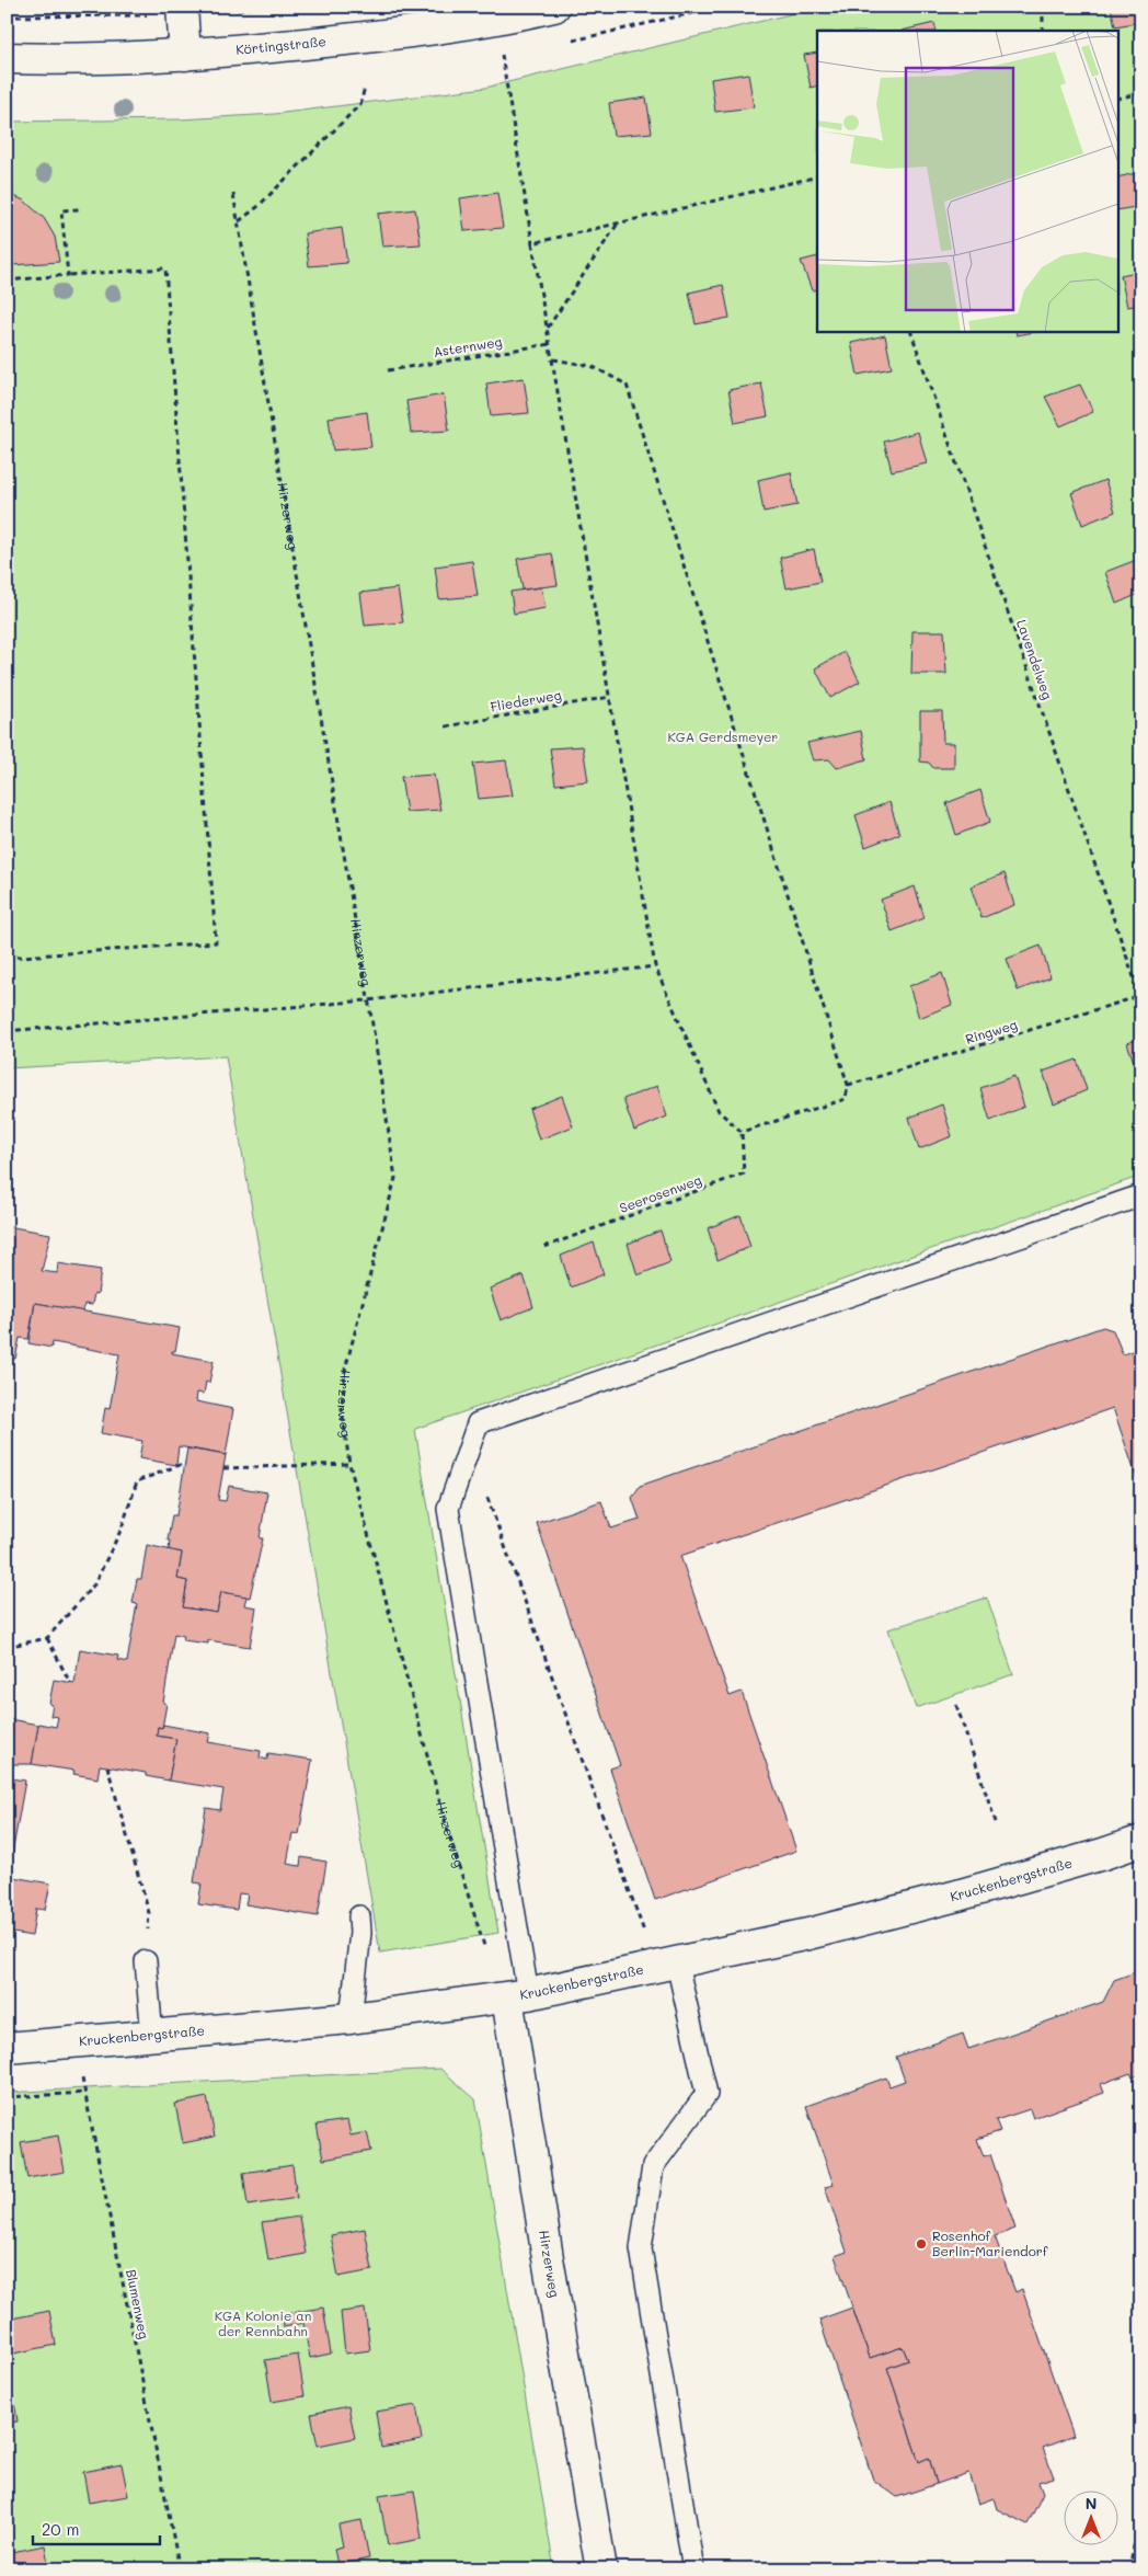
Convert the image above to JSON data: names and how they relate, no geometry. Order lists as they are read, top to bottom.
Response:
{
  "streets": {
    "street": ["Körtingstraße", "Hirzerweg", "Kruckenbergstraße"],
    "path": [
      "Asternweg",
      "Lavendelweg",
      "Fliederweg",
      "Ringweg",
      "Seerosenweg",
      "Blumenweg"
    ]
  },
  "crossings": [
    ["Hirzerweg", "Kruckenbergstraße"],
    ["Lavendelweg", "Ringweg"],
    ["Kruckenbergstraße", "Blumenweg"]
  ],
  "parks": ["KGA Gerdsmeyer", "KGA Kolonie an der Rennbahn"],
  "places": ["Rosenhof Berlin-Mariendorf"],
  "scale_bar": "20 m",
  "north": "top"
}
